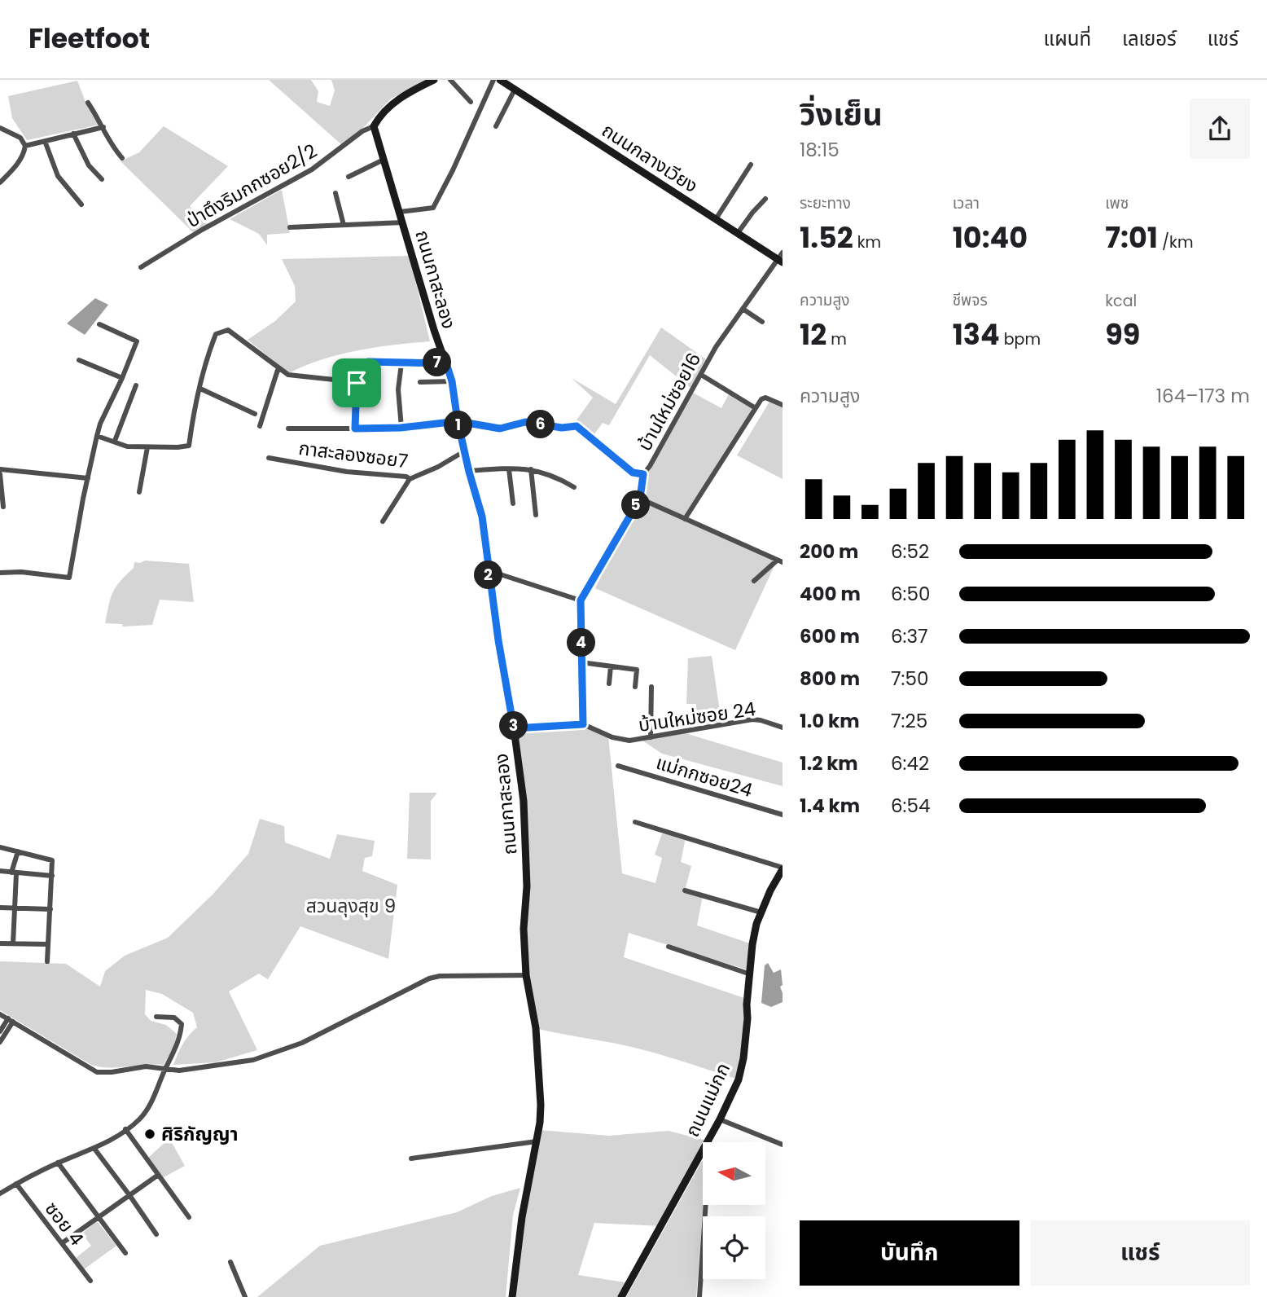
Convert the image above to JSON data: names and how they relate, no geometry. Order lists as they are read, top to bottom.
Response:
{
  "streets": {
    "street": [
      "ถนนกลางเวียง",
      "ป่าตึงริมกกซอย2/2",
      "ถนนกาสะลอง",
      "บ้านใหม่ซอย16",
      "กาสะลองซอย7",
      "บ้านใหม่ซอย 24",
      "แม่กกซอย24",
      "ถนนแม่กก",
      "ซอย 4"
    ]
  },
  "crossings": [
    ["ถนนกลางเวียง", "บ้านใหม่ซอย16"],
    ["ป่าตึงริมกกซอย2/2", "ถนนกาสะลอง"],
    ["ถนนกาสะลอง", "บ้านใหม่ซอย16"],
    ["ถนนกาสะลอง", "กาสะลองซอย7"],
    ["ถนนกาสะลอง", "บ้านใหม่ซอย 24"]
  ],
  "parks": ["สวนลุงสุข 9"],
  "places": ["ศิริกัญญา"],
  "north": "left",
  "page": {
    "header": "Fleetfoot",
    "nav": ["แผนที่", "เลเยอร์", "แชร์"],
    "heading": ["วิ่งเย็น", "18:15"],
    "stats": [
      ["ระยะทาง", "1.52 km"],
      ["เวลา", "10:40"],
      ["เพซ", "7:01 /km"],
      ["ความสูง", "12 m"],
      ["ชีพจร", "134 bpm"],
      ["kcal", "99"]
    ],
    "pins": [
      "7",
      "6",
      "1",
      "5",
      "2",
      "4",
      "3"
    ],
    "chart": ["ความสูง", "164–173 m"],
    "list": [
      {
        "name": "200 m",
        "note": "6:52"
      },
      {
        "name": "400 m",
        "note": "6:50"
      },
      {
        "name": "600 m",
        "note": "6:37"
      },
      {
        "name": "800 m",
        "note": "7:50"
      },
      {
        "name": "1.0 km",
        "note": "7:25"
      },
      {
        "name": "1.2 km",
        "note": "6:42"
      },
      {
        "name": "1.4 km",
        "note": "6:54"
      }
    ],
    "buttons": ["บันทึก", "แชร์"]
  }
}
